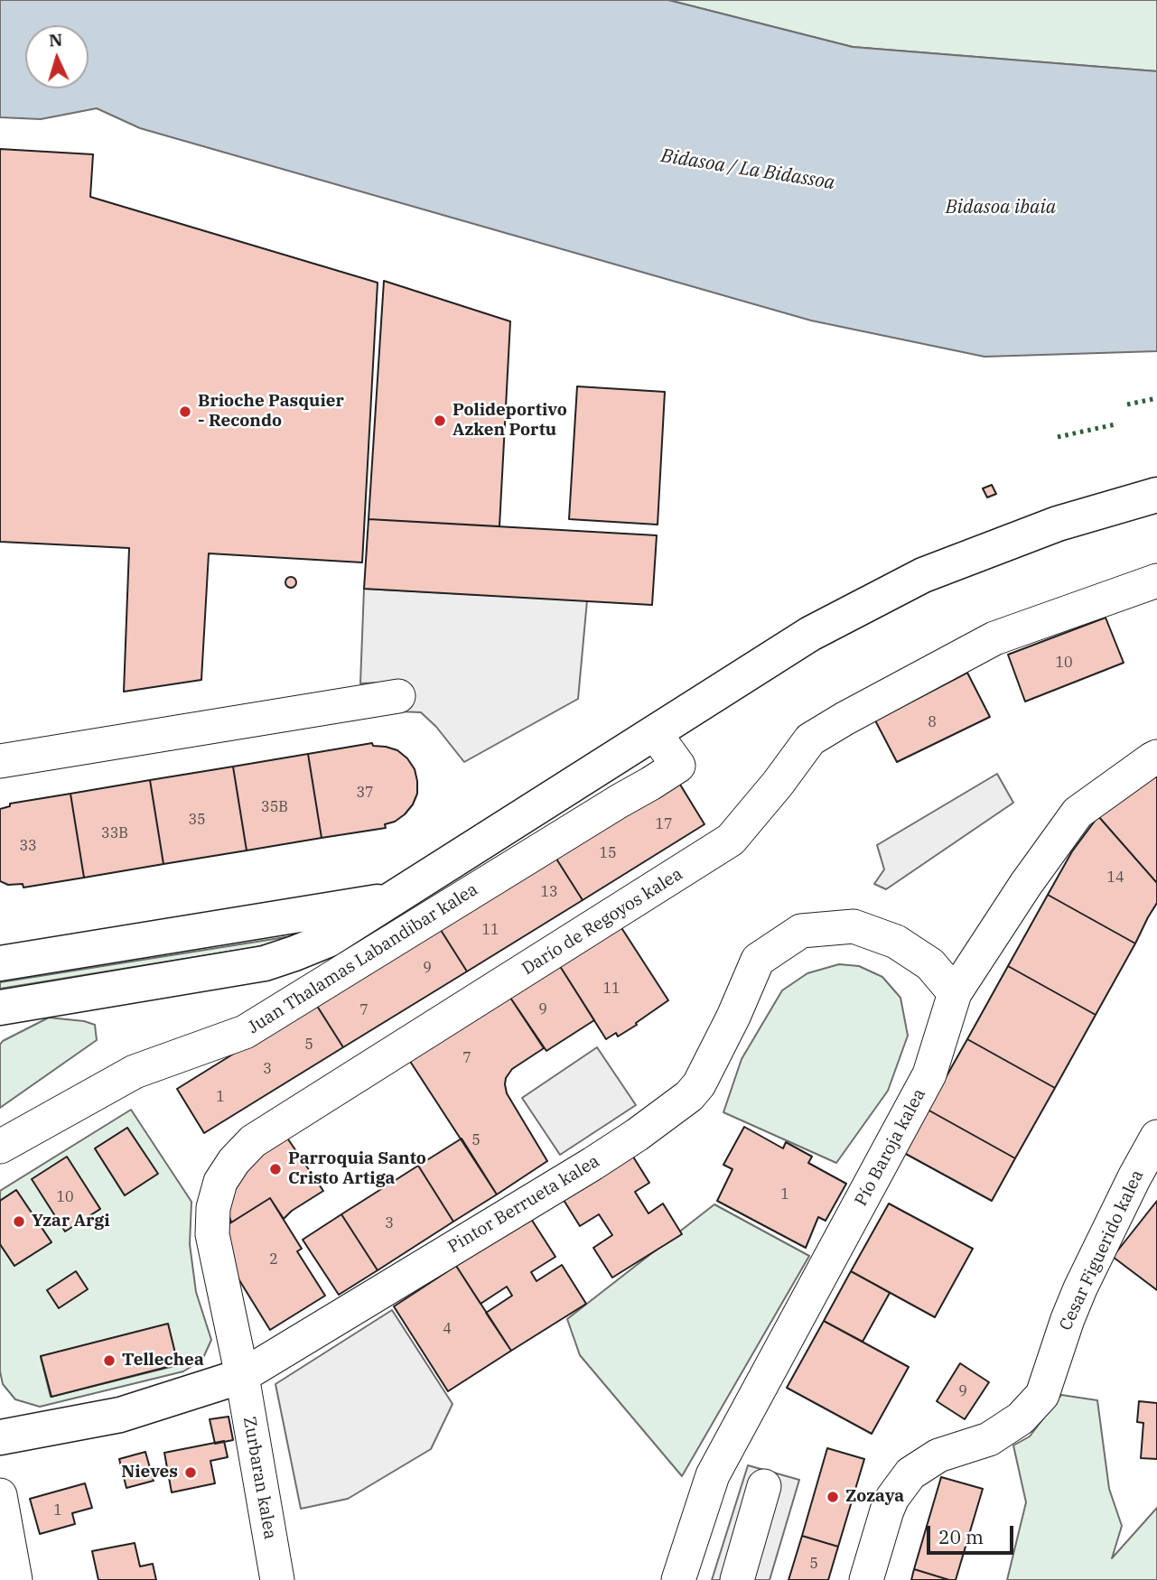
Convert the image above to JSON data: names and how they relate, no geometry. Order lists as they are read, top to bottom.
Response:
{
  "streets": {
    "main road": ["Juan Thalamas Labandibar kalea", "Pintor Berrueta kalea"],
    "street": [
      "Darío de Regoyos kalea",
      "Pío Baroja kalea",
      "Cesar Figuerido kalea",
      "Zurbaran kalea"
    ]
  },
  "crossings": [
    ["Darío de Regoyos kalea", "Pintor Berrueta kalea"],
    ["Darío de Regoyos kalea", "Zurbaran kalea"],
    ["Pío Baroja kalea", "Pintor Berrueta kalea"],
    ["Pintor Berrueta kalea", "Zurbaran kalea"]
  ],
  "water": ["Bidasoa / La Bidassoa", "Bidasoa ibaia"],
  "places": [
    "Brioche Pasquier - Recondo",
    "Polideportivo Azken Portu",
    "Parroquia Santo Cristo Artiga",
    "Yzar Argi",
    "Tellechea",
    "Nieves",
    "Zozaya"
  ],
  "house_numbers": [
    "10",
    "8",
    "37",
    "35B",
    "35",
    "17",
    "33B",
    "33",
    "15",
    "14",
    "13",
    "11",
    "9",
    "11",
    "9",
    "7",
    "5",
    "7",
    "3",
    "1",
    "5",
    "1",
    "10",
    "3",
    "2",
    "4",
    "9",
    "1",
    "5"
  ],
  "scale_bar": "20 m",
  "north": "top"
}
